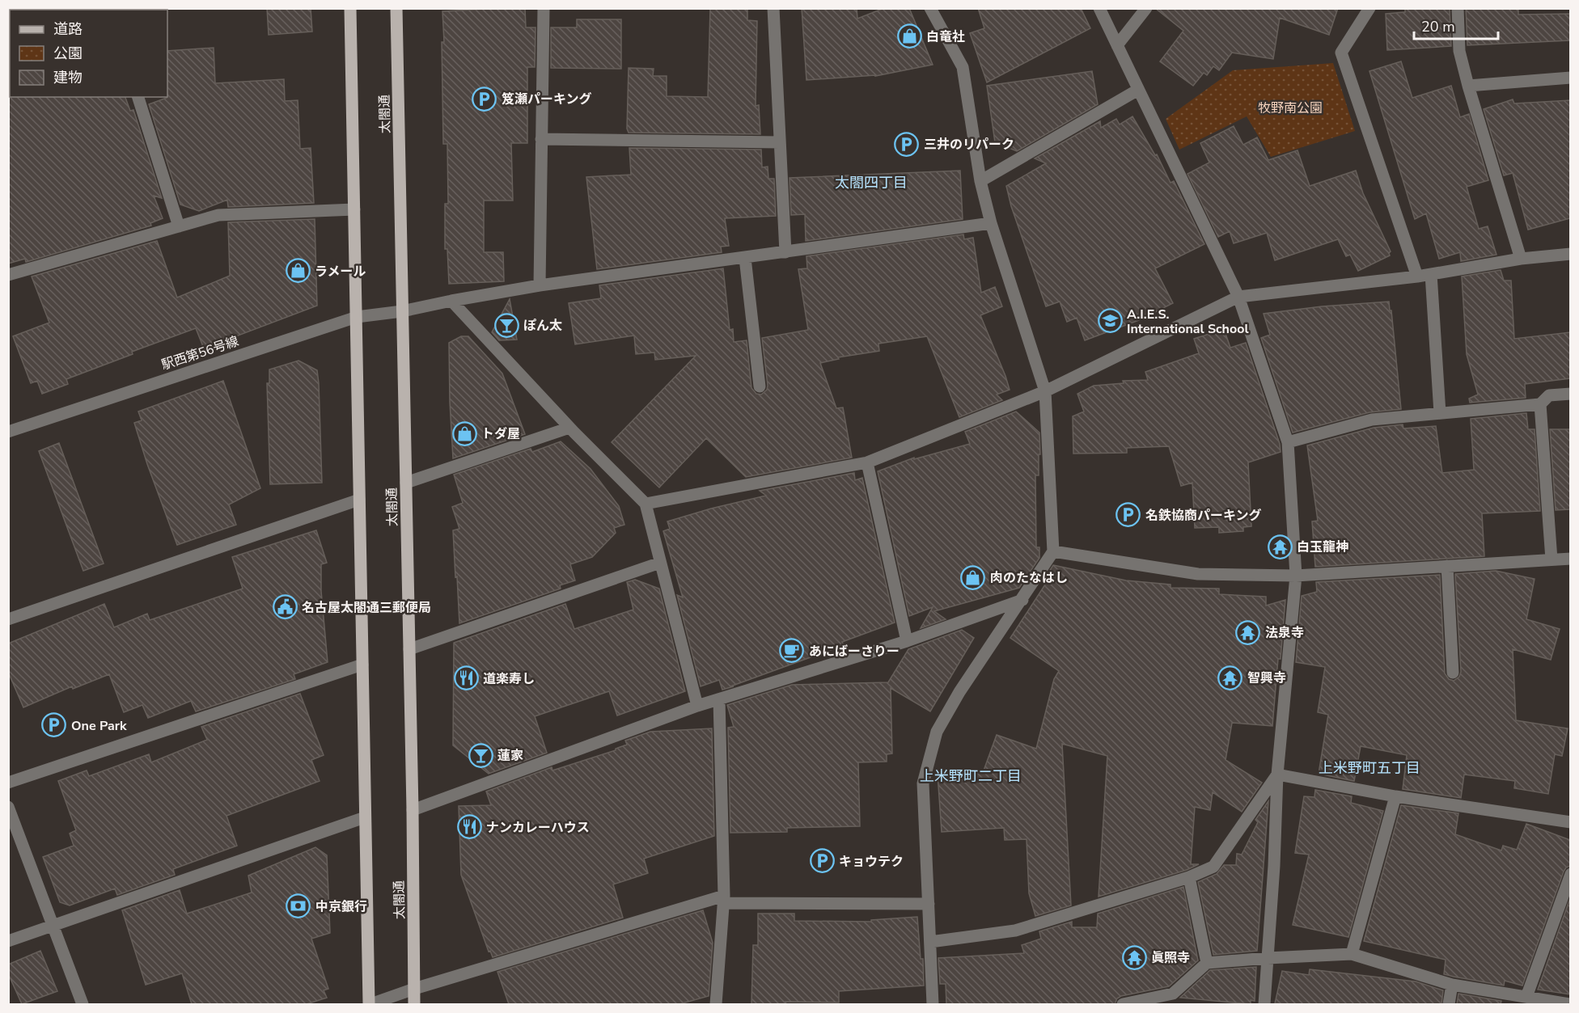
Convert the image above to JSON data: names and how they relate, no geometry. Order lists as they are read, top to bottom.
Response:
{
  "streets": {
    "main road": ["太閤通"],
    "street": ["駅西第56号線"]
  },
  "crossings": [
    ["太閤通", "駅西第56号線"]
  ],
  "districts": ["太閤四丁目", "上米野町五丁目", "上米野町二丁目"],
  "parks": ["牧野南公園"],
  "places": {
    "shop": [
      "白竜社",
      "ラメール",
      "トダ屋",
      "肉のたなはし"
    ],
    "parking": [
      "笈瀬パーキング",
      "三井のリパーク",
      "名鉄協商パーキング",
      "One Park",
      "キョウテク"
    ],
    "school or university": ["A.I.E.S. International School"],
    "bar": ["ぽん太", "蓮家"],
    "temple": [
      "白玉龍神",
      "法泉寺",
      "智興寺",
      "眞照寺"
    ],
    "public building": ["名古屋太閤通三郵便局"],
    "cafe": ["あにばーさりー"],
    "restaurant": ["道楽寿し", "ナンカレーハウス"],
    "bank": ["中京銀行"]
  },
  "legend": ["道路", "公園", "建物"],
  "scale_bar": "20 m"
}
